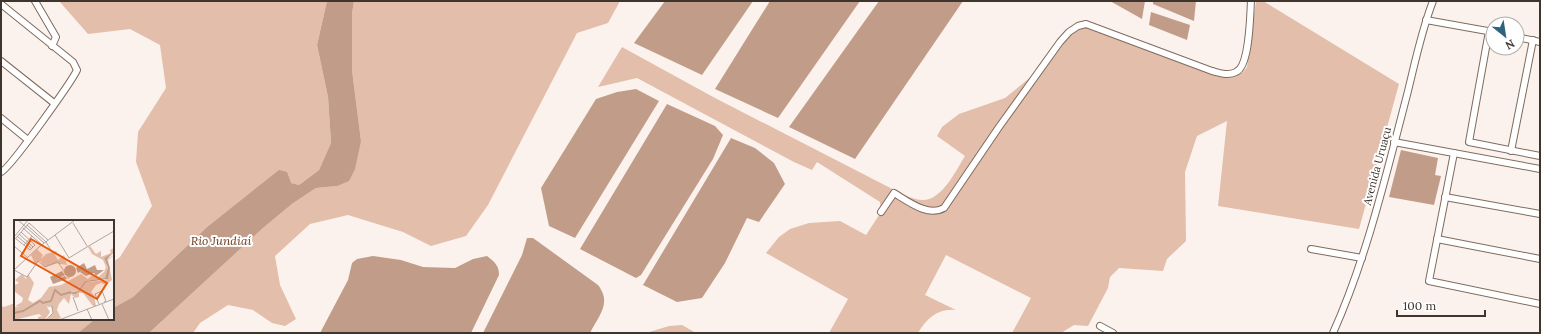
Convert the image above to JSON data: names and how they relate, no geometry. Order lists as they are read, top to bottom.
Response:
{
  "streets": {
    "street": ["Avenida Uruaçu"]
  },
  "water": ["Rio Jundiaí"],
  "scale_bar": "100 m",
  "north": "bottom right"
}
